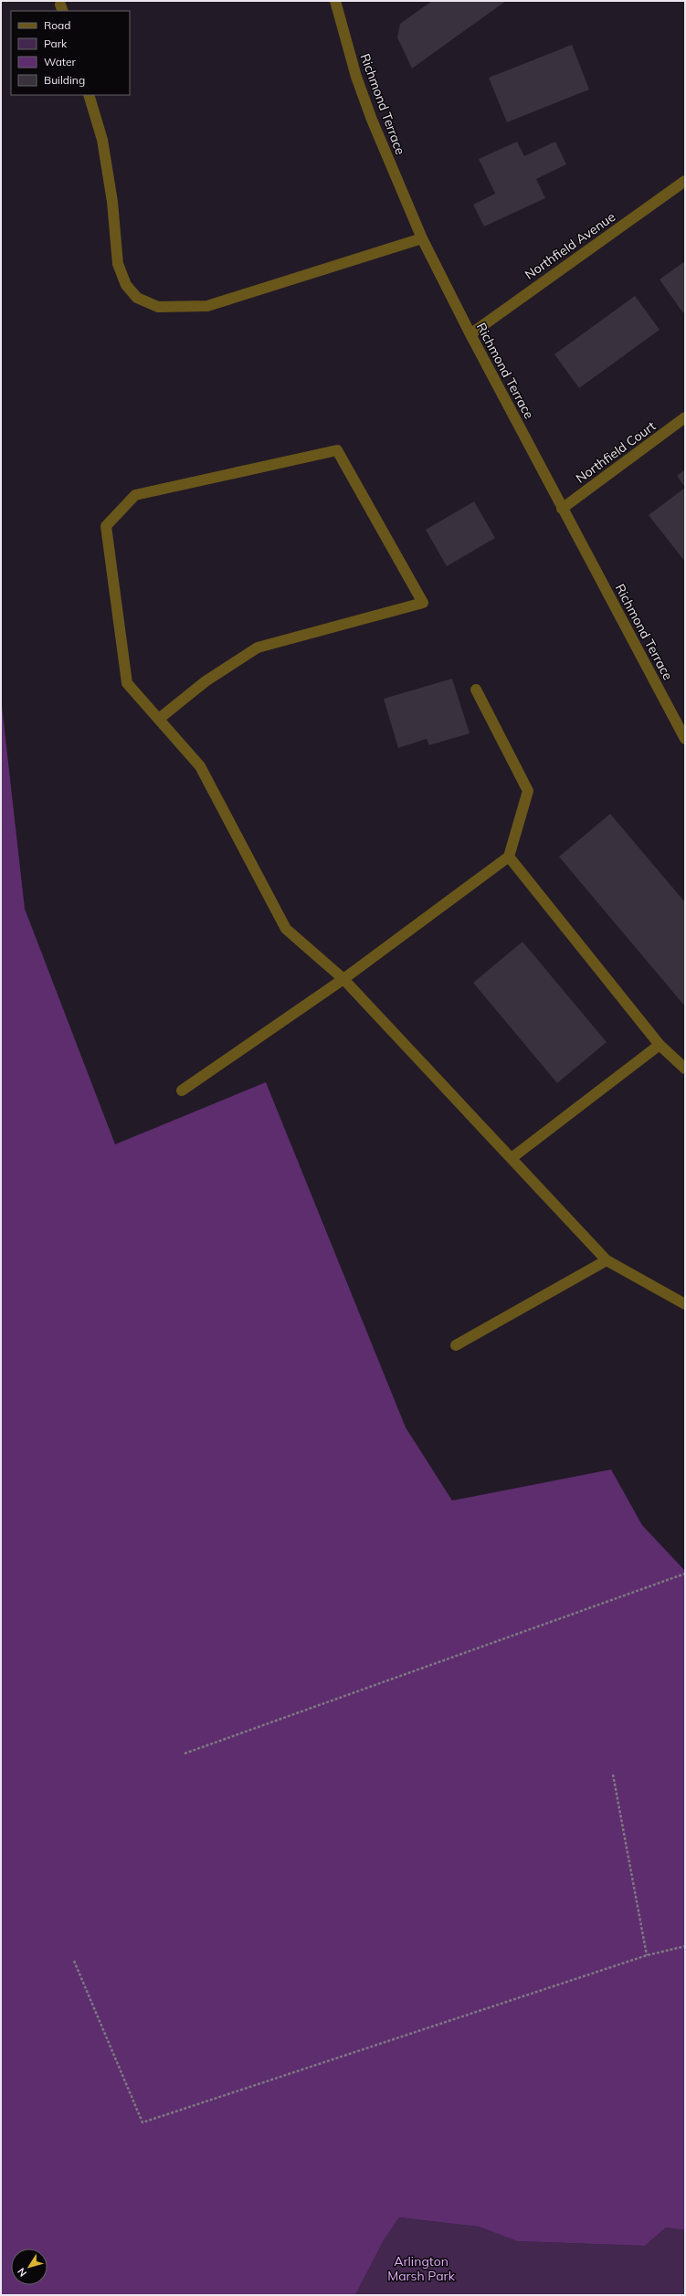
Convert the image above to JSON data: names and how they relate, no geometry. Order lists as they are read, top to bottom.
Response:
{
  "streets": {
    "street": ["Richmond Terrace", "Northfield Avenue", "Northfield Court"]
  },
  "crossings": [
    ["Richmond Terrace", "Northfield Avenue"],
    ["Richmond Terrace", "Northfield Court"]
  ],
  "parks": ["Arlington Marsh Park"],
  "legend": [
    "Road",
    "Park",
    "Water",
    "Building"
  ],
  "north": "bottom left"
}
